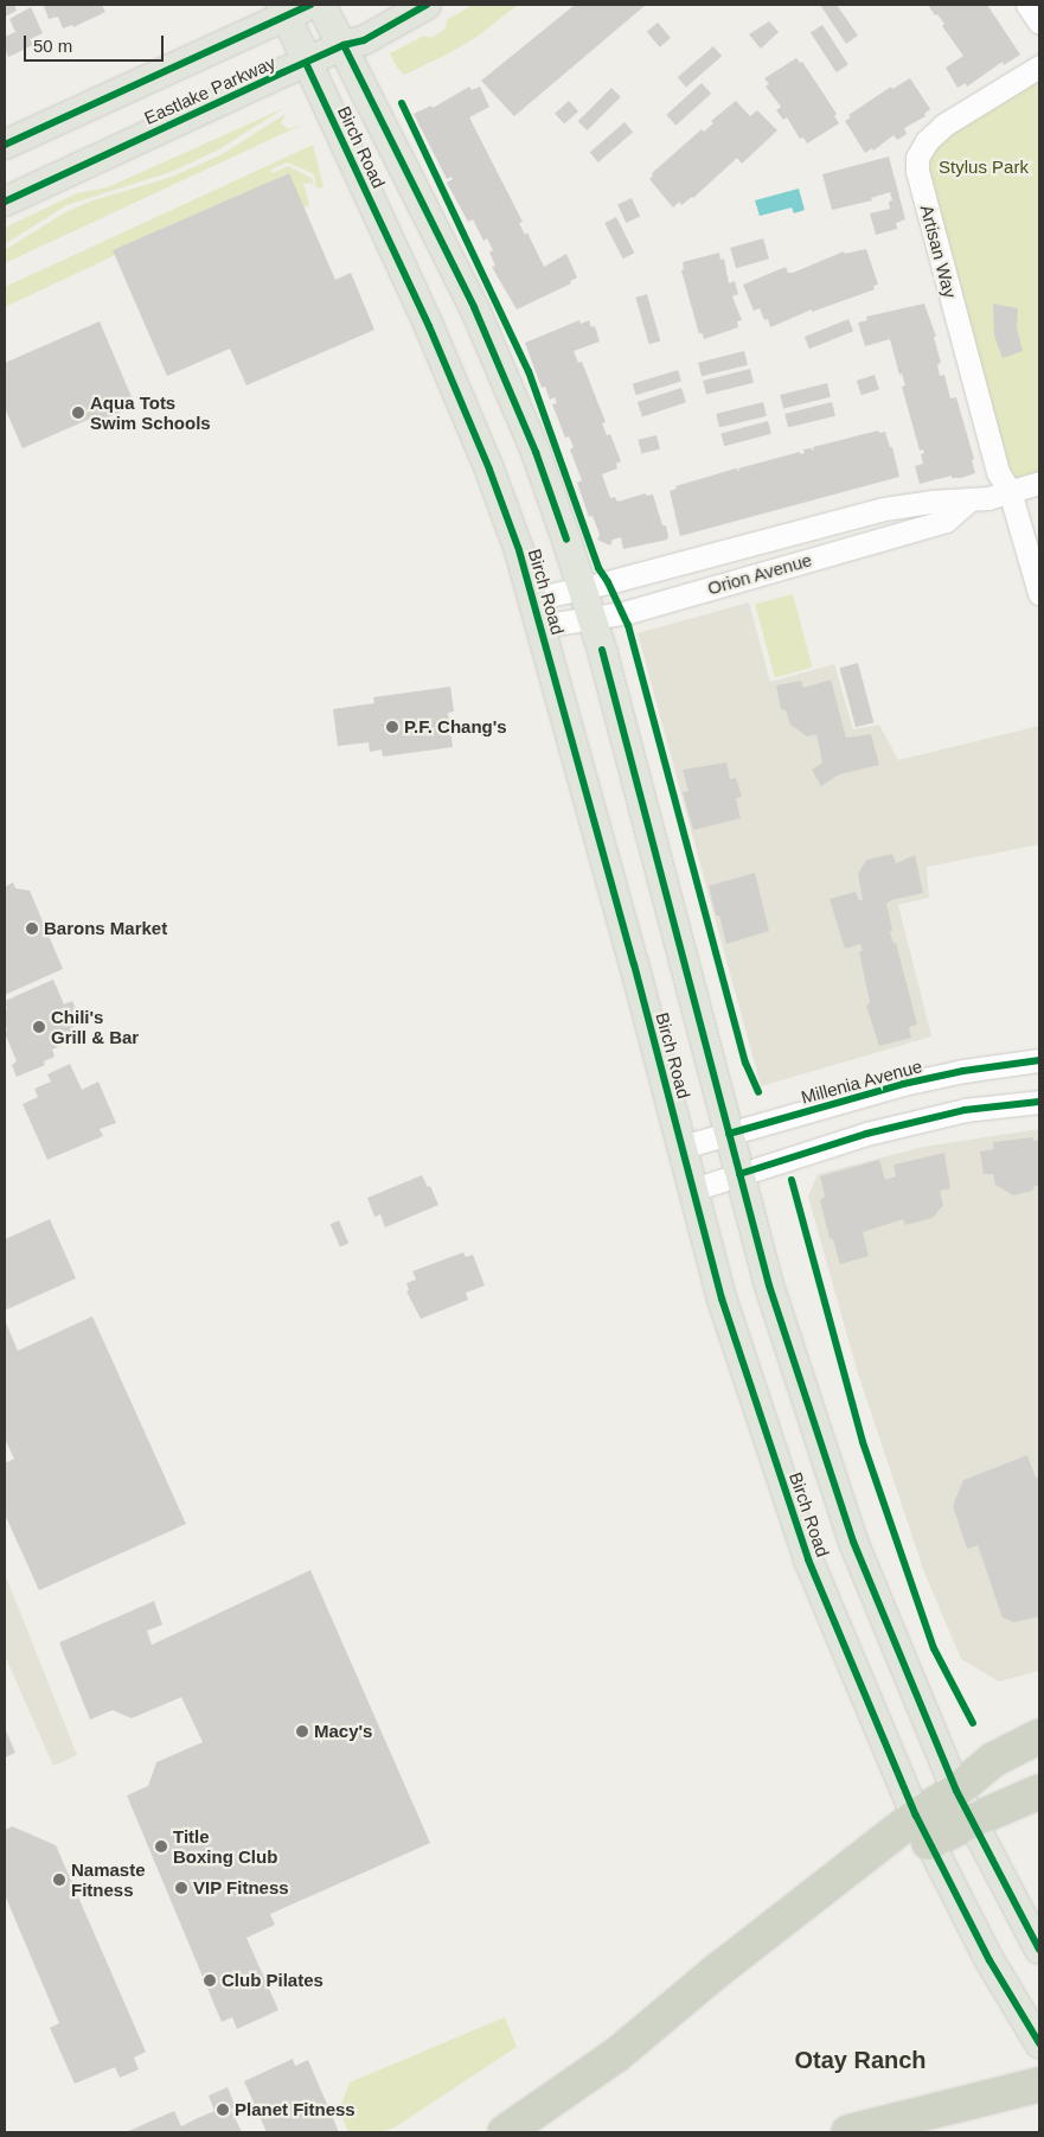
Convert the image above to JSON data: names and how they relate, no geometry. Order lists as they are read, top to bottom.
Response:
{
  "streets": {
    "main road": ["Eastlake Parkway", "Birch Road"],
    "street": ["Artisan Way", "Orion Avenue", "Millenia Avenue"]
  },
  "crossings": [
    ["Eastlake Parkway", "Birch Road"],
    ["Birch Road", "Orion Avenue"],
    ["Birch Road", "Millenia Avenue"],
    ["Artisan Way", "Orion Avenue"]
  ],
  "districts": ["Otay Ranch"],
  "parks": ["Stylus Park"],
  "places": [
    "Aqua Tots Swim Schools",
    "P.F. Chang's",
    "Barons Market",
    "Chili's Grill & Bar",
    "Macy's",
    "Title Boxing Club",
    "Namaste Fitness",
    "VIP Fitness",
    "Club Pilates",
    "Planet Fitness"
  ],
  "scale_bar": "50 m"
}
